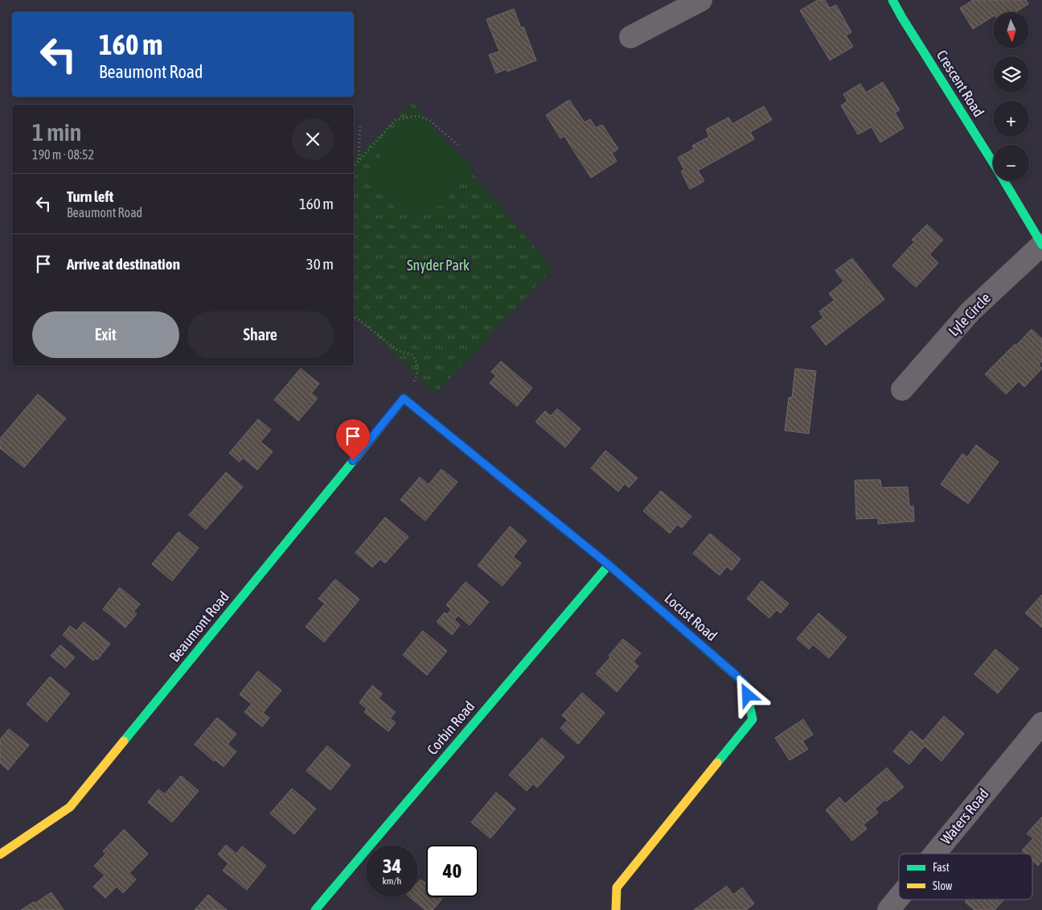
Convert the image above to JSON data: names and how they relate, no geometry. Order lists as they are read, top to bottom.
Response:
{
  "streets": {
    "street": [
      "Crescent Road",
      "Lyle Circle",
      "Locust Road",
      "Beaumont Road",
      "Corbin Road",
      "Waters Road"
    ]
  },
  "crossings": [
    ["Crescent Road", "Lyle Circle"],
    ["Locust Road", "Beaumont Road"],
    ["Locust Road", "Corbin Road"]
  ],
  "parks": ["Snyder Park"],
  "legend": ["Fast", "Slow"],
  "north": "bottom",
  "page": {
    "map_buttons": ["+", "−"],
    "turn": ["160 m", "Beaumont Road"],
    "heading": ["1 min", "190 m · 08:52"],
    "list": [
      {
        "name": "Turn left",
        "note": "Beaumont Road",
        "value": "160 m"
      },
      {
        "name": "Arrive at destination",
        "value": "30 m"
      }
    ],
    "buttons": ["Exit", "Share"],
    "speed": "34 km/h",
    "limit": "40"
  }
}
